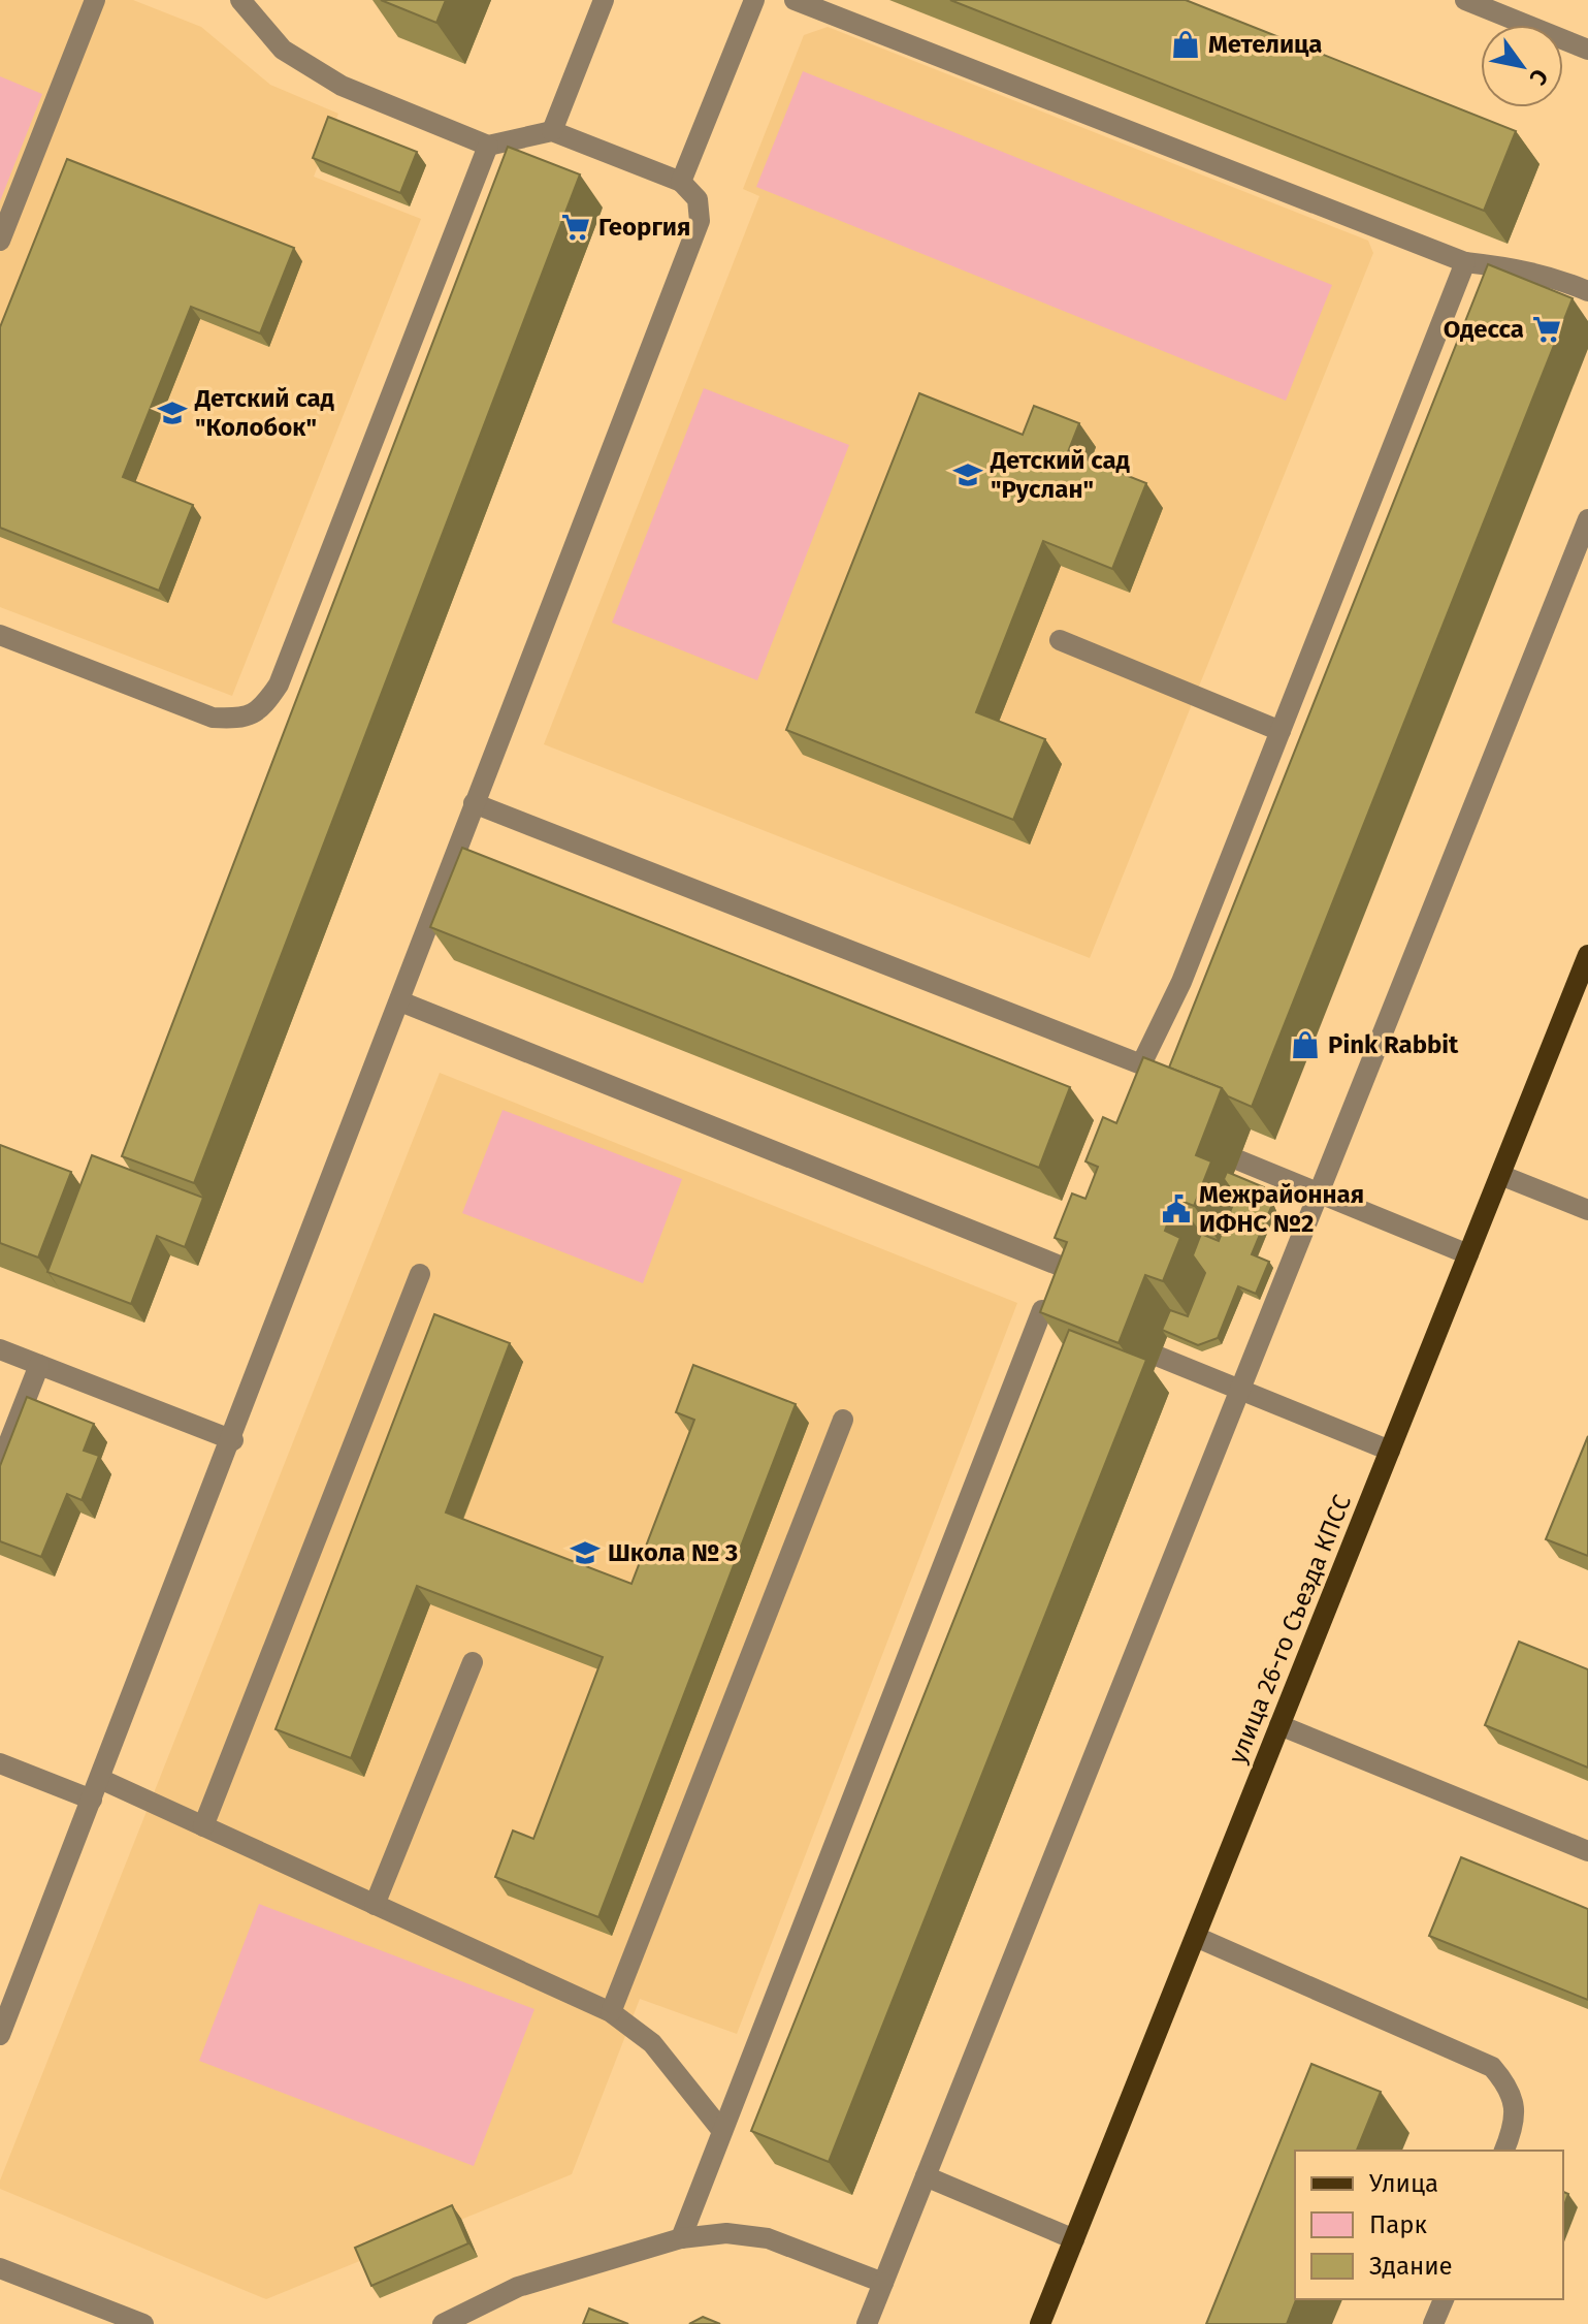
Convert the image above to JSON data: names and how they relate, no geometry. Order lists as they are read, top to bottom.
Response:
{
  "streets": {
    "main road": ["улица 26-го Съезда КПСС"]
  },
  "places": {
    "shop": ["Метелица", "Pink Rabbit"],
    "supermarket": ["Георгия", "Одесса"],
    "school or university": ["Детский сад \"Колобок\"", "Детский сад \"Руслан\"", "Школа № 3"],
    "public building": ["Межрайонная ИФНС №2"]
  },
  "legend": ["Улица", "Парк", "Здание"],
  "north": "bottom right"
}
